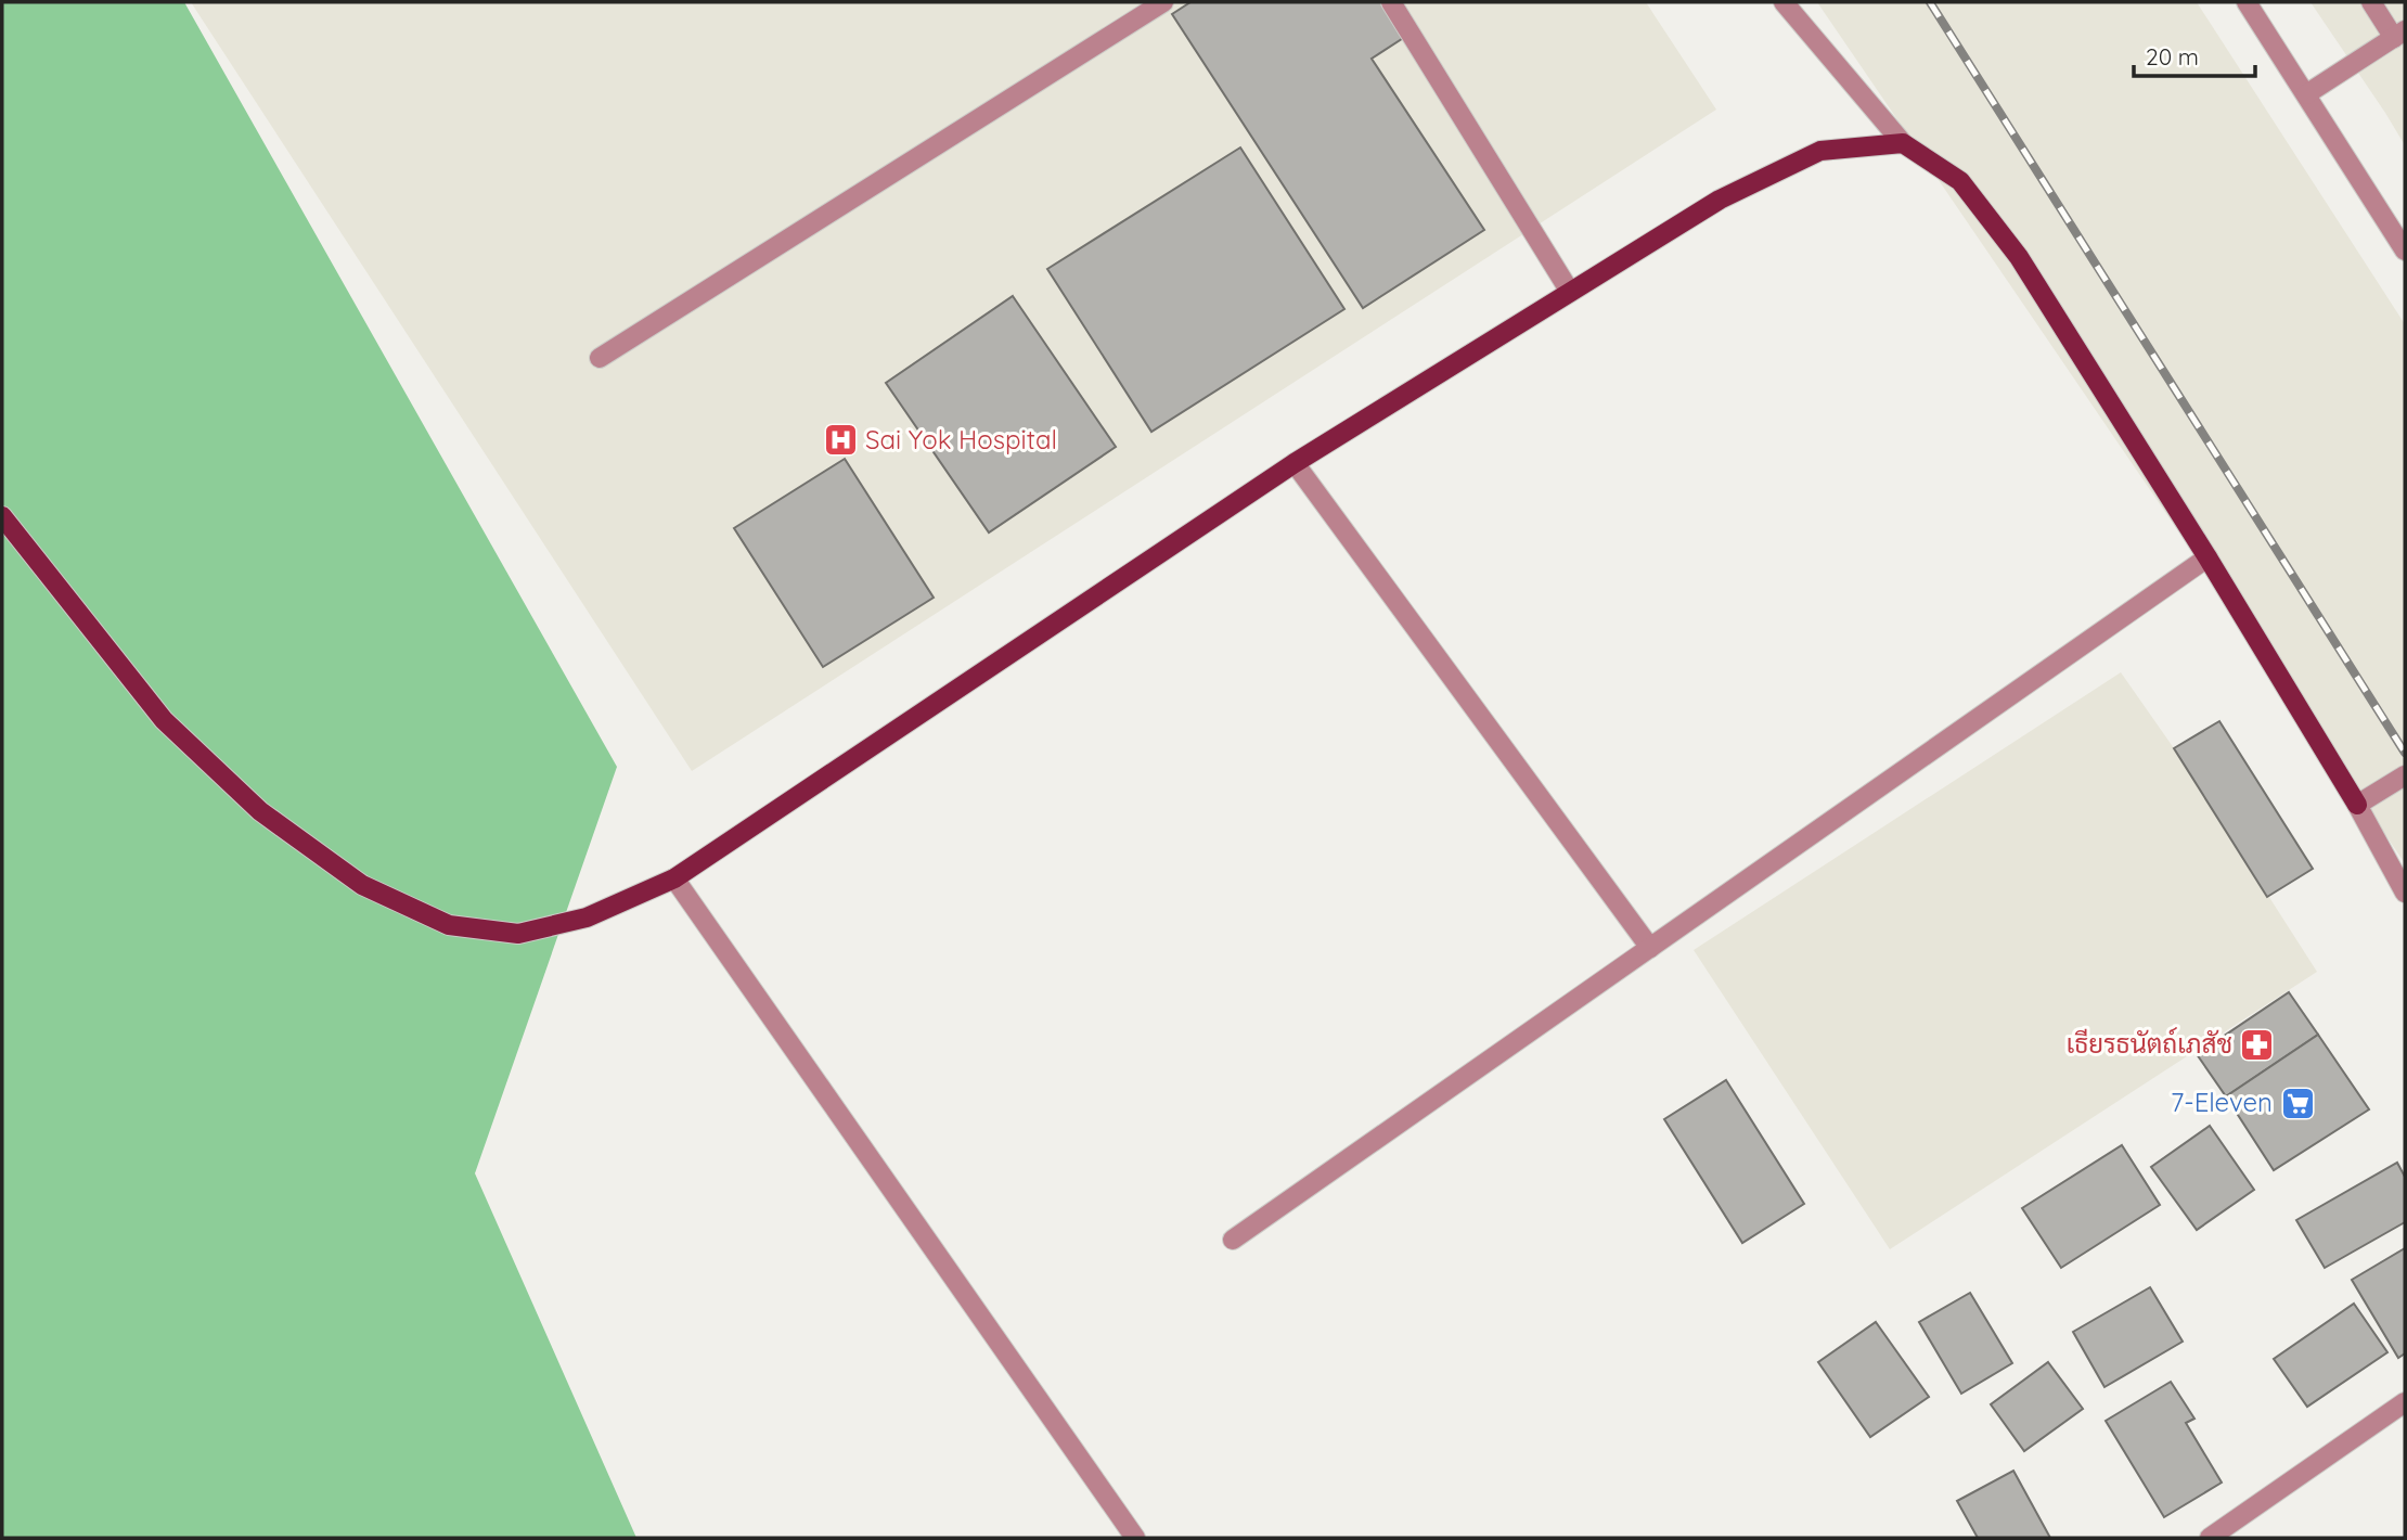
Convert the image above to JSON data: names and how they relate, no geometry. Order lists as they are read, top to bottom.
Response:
{
  "places": {
    "hospital": ["Sai Yok Hospital"],
    "pharmacy": ["เธียรธนัตถ์เภสัช"],
    "supermarket": ["7-Eleven"]
  },
  "scale_bar": "20 m"
}
